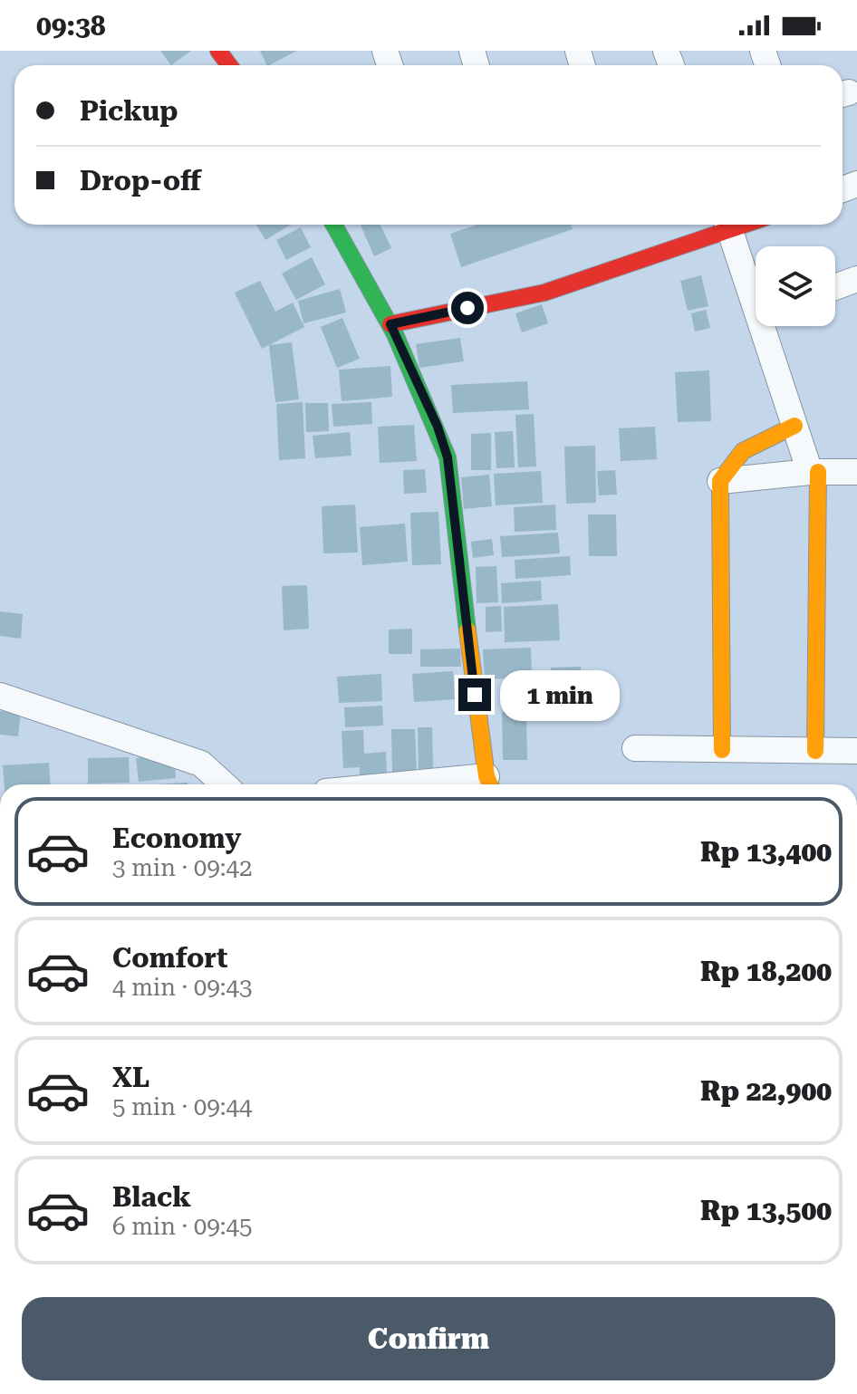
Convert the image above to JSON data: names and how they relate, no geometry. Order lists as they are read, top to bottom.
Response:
{
  "page": {
    "status": "09:38",
    "banner": ["Pickup", "Drop-off"],
    "bubble": "1 min",
    "list": [
      {
        "name": "Economy",
        "note": "3 min · 09:42",
        "value": "Rp 13,400"
      },
      {
        "name": "Comfort",
        "note": "4 min · 09:43",
        "value": "Rp 18,200"
      },
      {
        "name": "XL",
        "note": "5 min · 09:44",
        "value": "Rp 22,900"
      },
      {
        "name": "Black",
        "note": "6 min · 09:45",
        "value": "Rp 13,500"
      }
    ],
    "buttons": "Confirm"
  }
}
